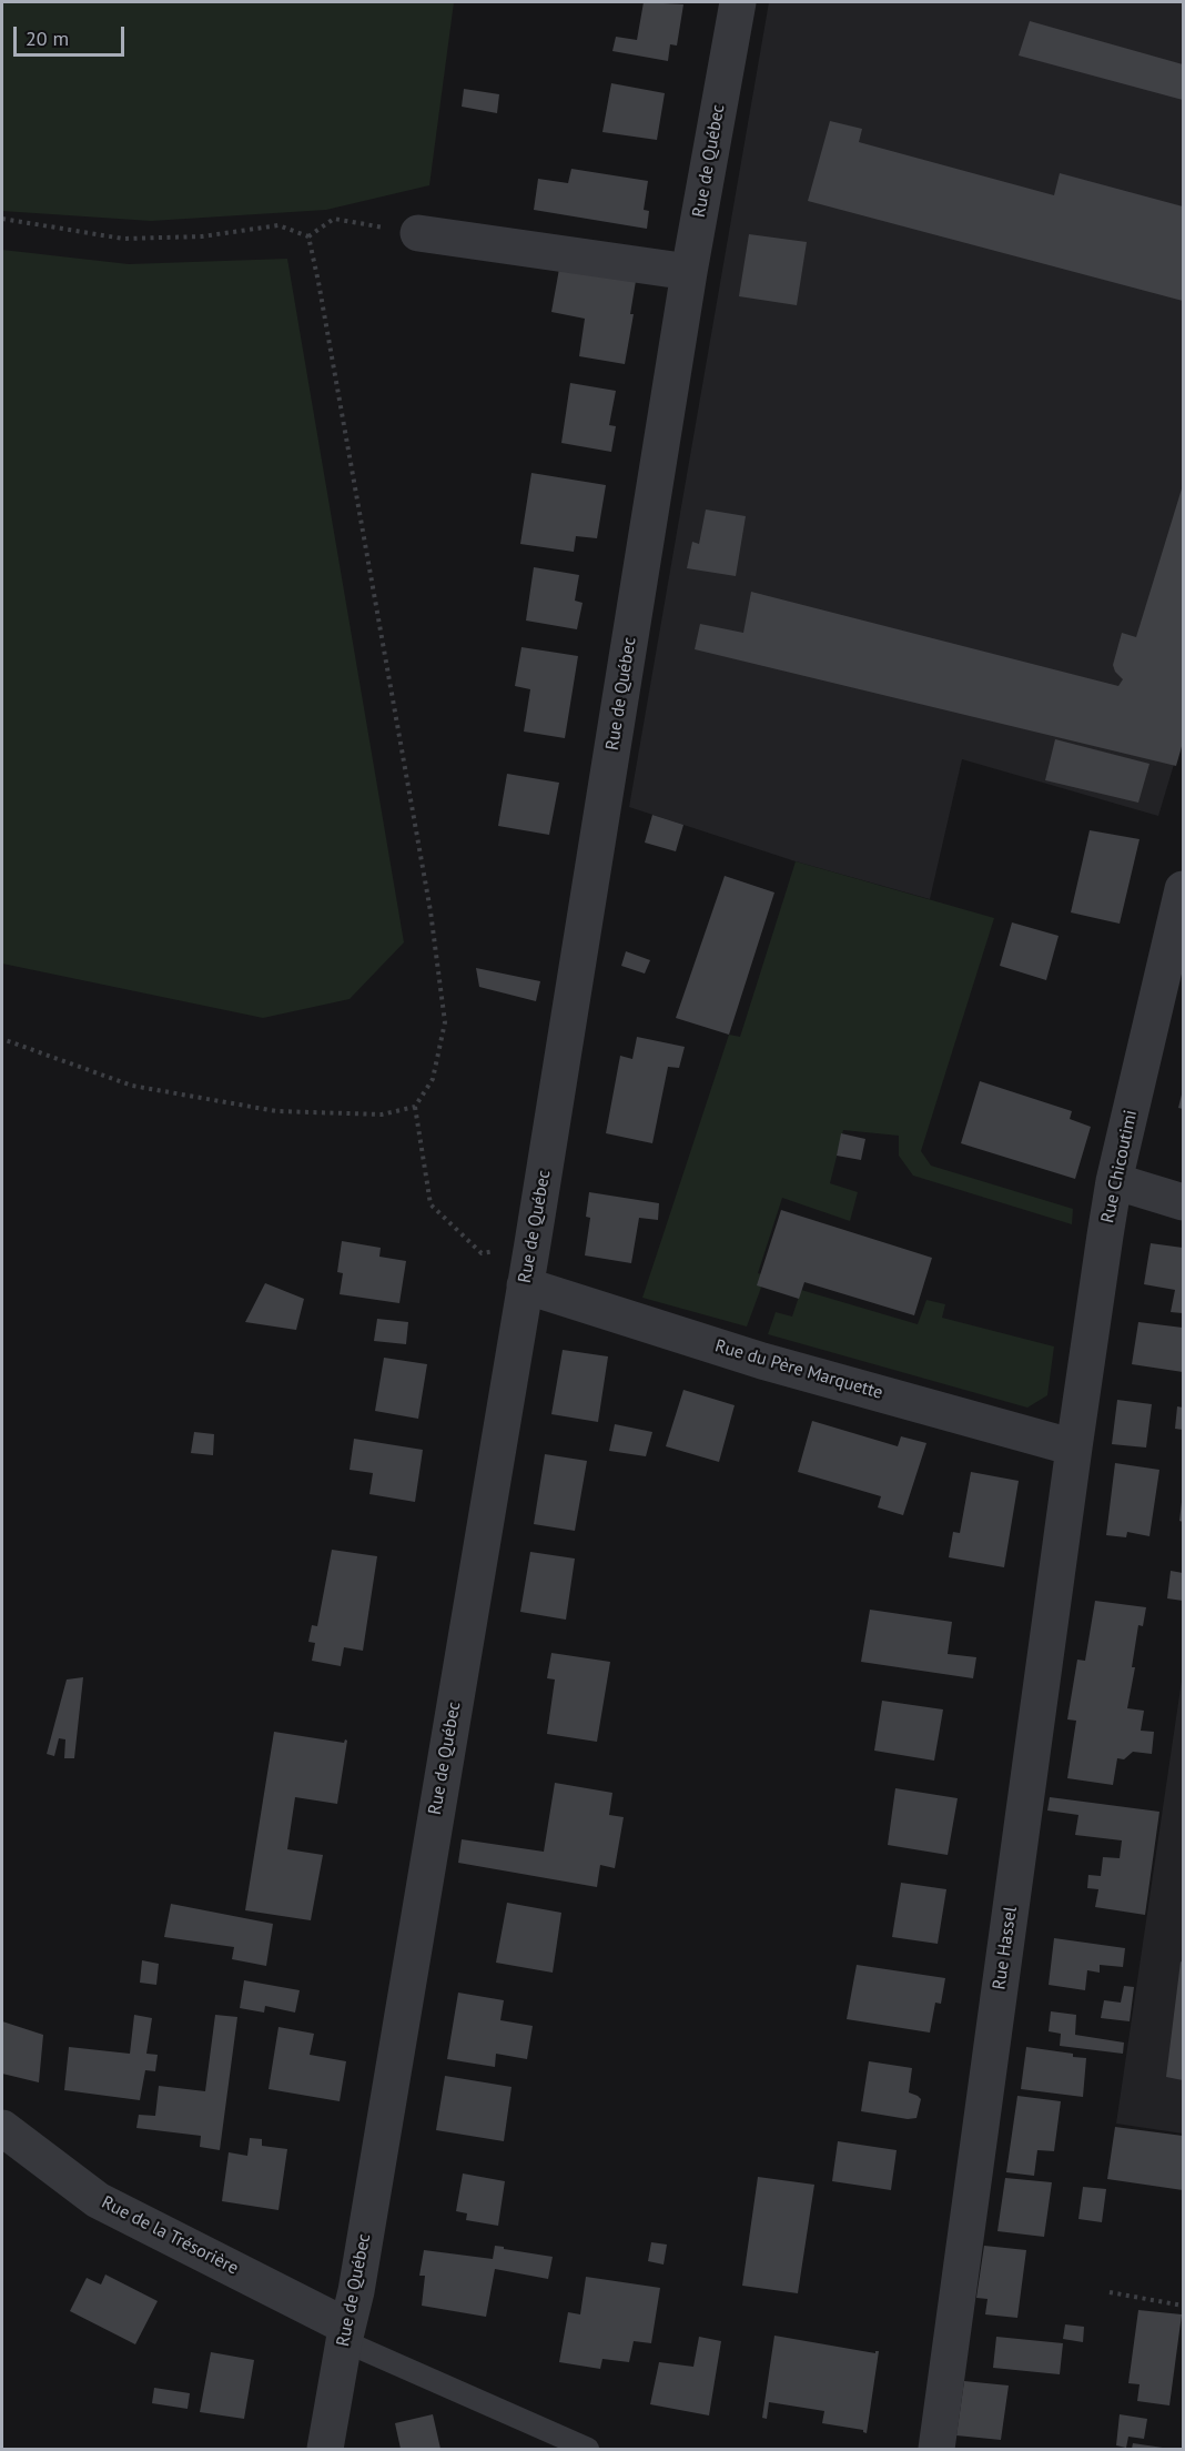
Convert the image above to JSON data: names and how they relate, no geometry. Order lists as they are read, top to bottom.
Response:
{
  "streets": {
    "street": [
      "Rue de Québec",
      "Rue Chicoutimi",
      "Rue du Père Marquette",
      "Rue Hassel",
      "Rue de la Trésorière"
    ]
  },
  "crossings": [
    ["Rue de Québec", "Rue du Père Marquette"],
    ["Rue de Québec", "Rue de la Trésorière"],
    ["Rue Chicoutimi", "Rue du Père Marquette"],
    ["Rue Chicoutimi", "Rue Hassel"],
    ["Rue du Père Marquette", "Rue Hassel"]
  ],
  "scale_bar": "20 m"
}
